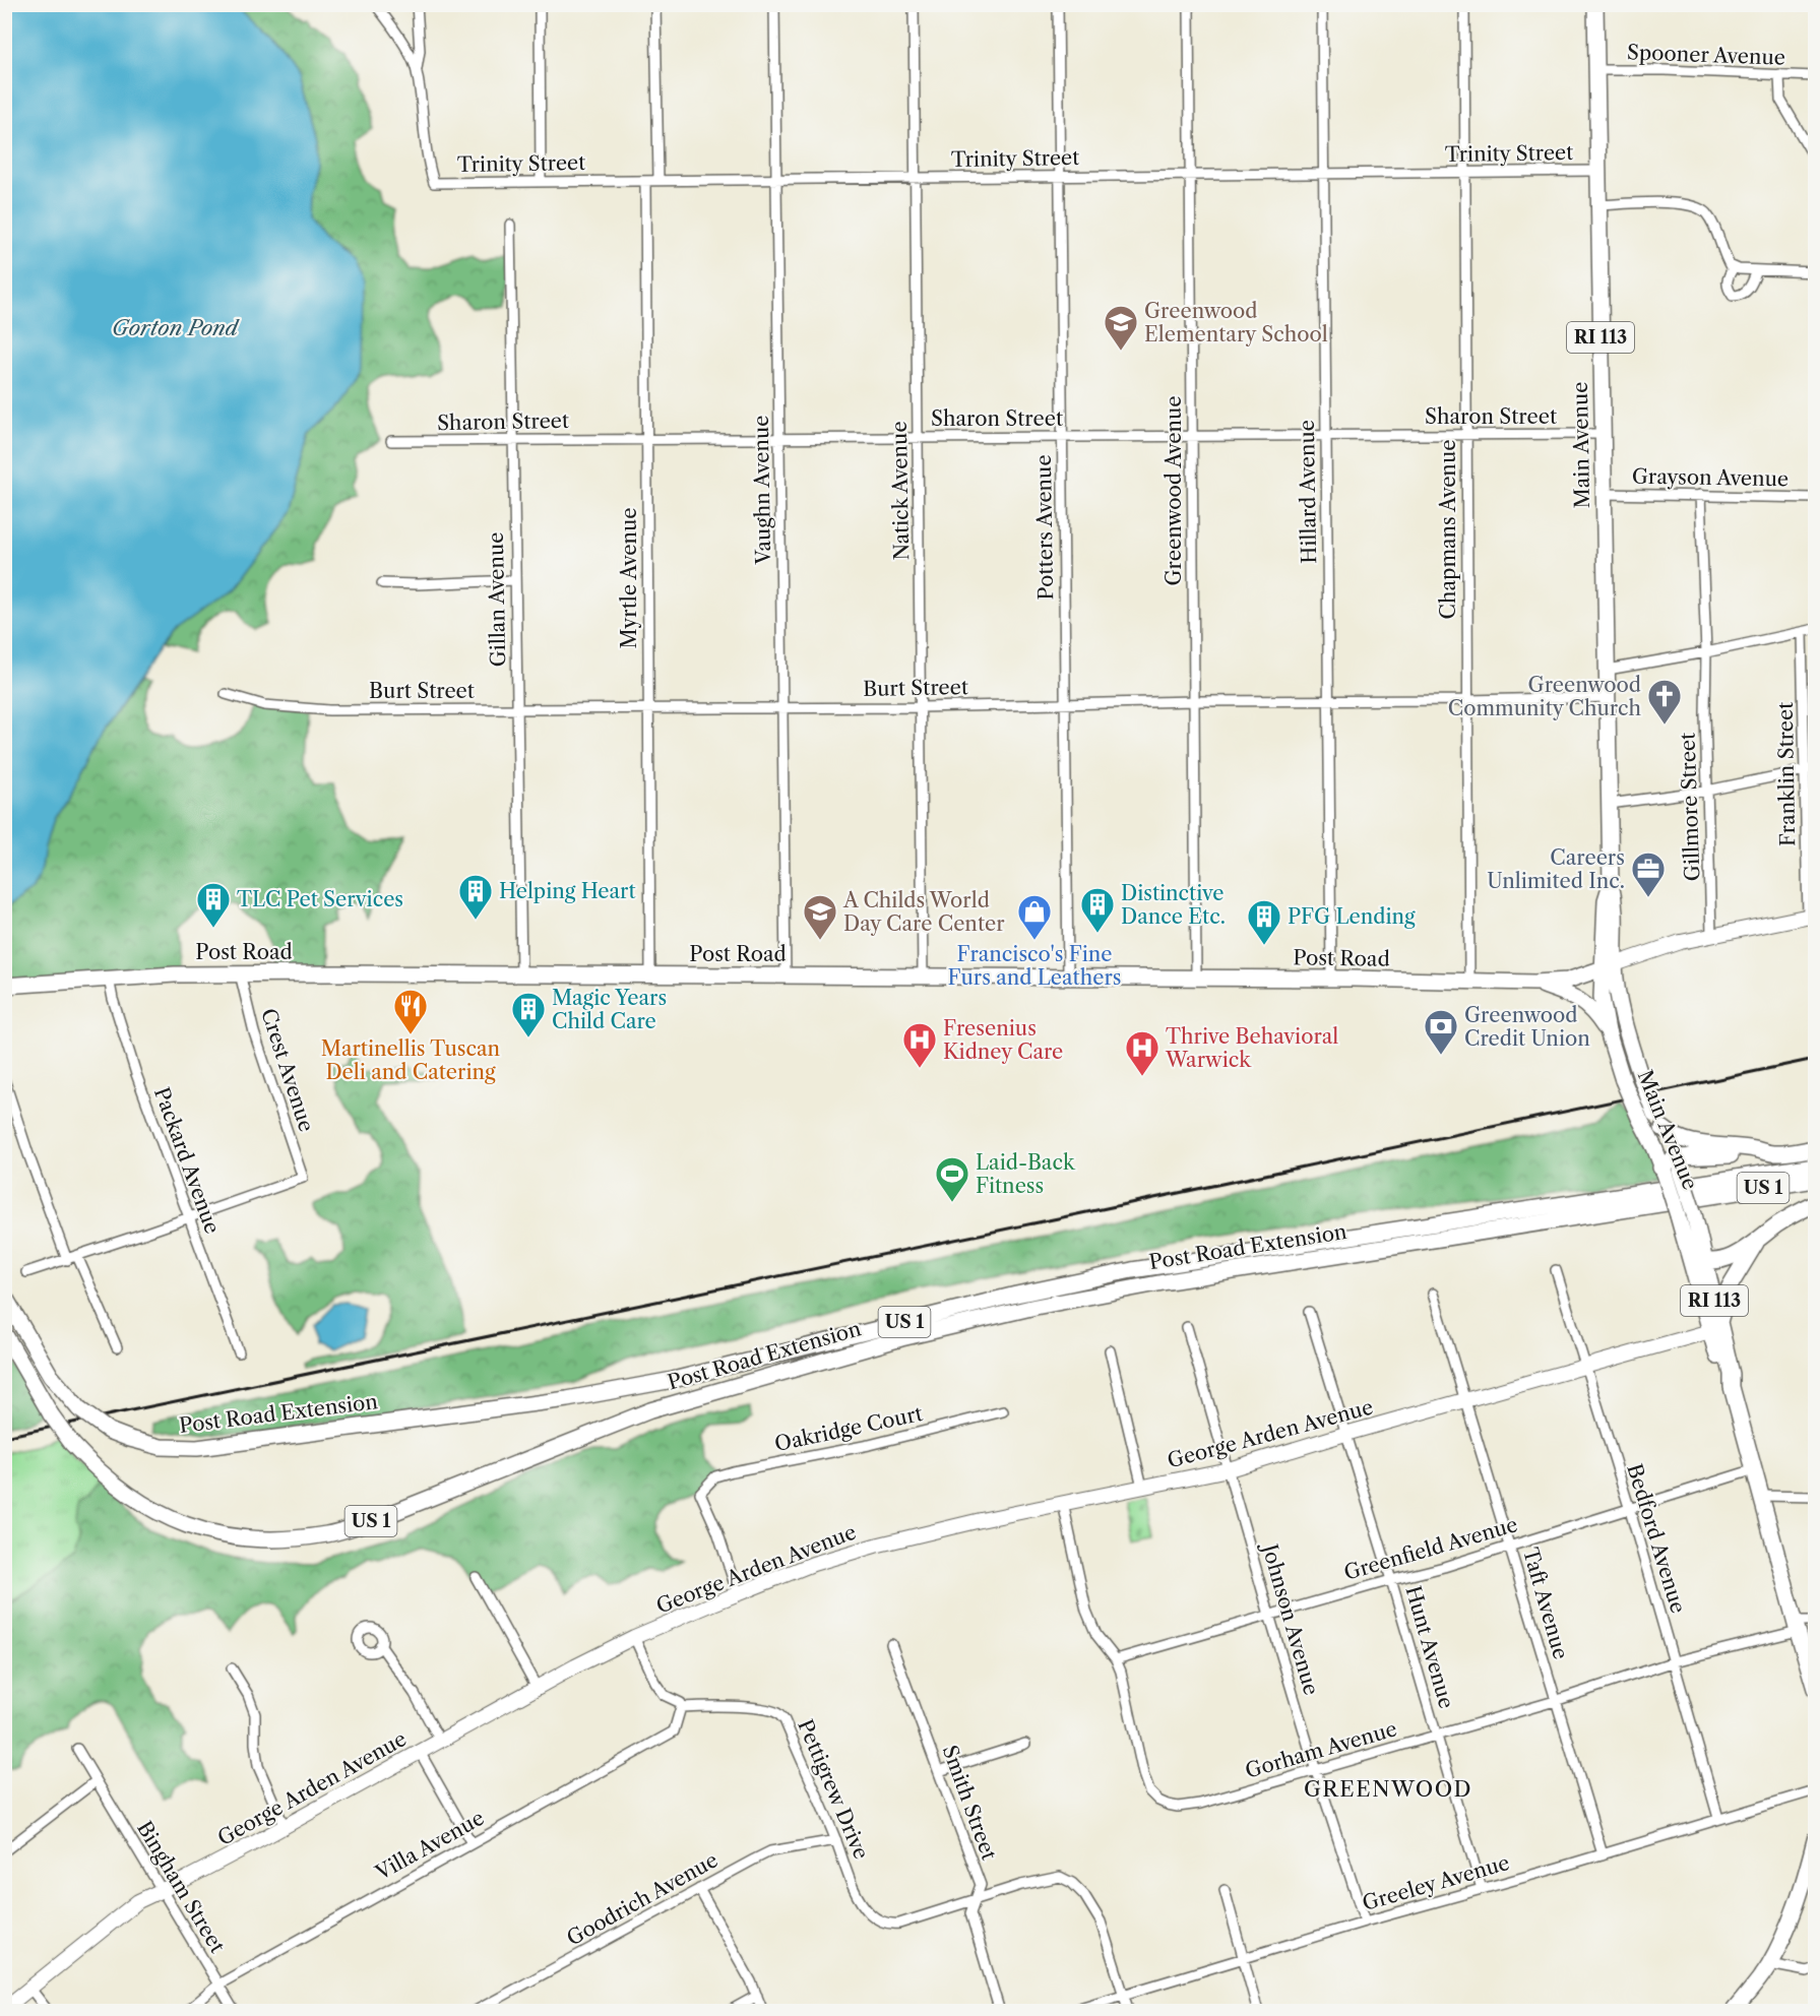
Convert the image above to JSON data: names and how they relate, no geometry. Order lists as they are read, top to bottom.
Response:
{
  "streets": {
    "main road": [
      "RI 113",
      "Main Avenue",
      "Post Road",
      "US 1",
      "Post Road Extension"
    ],
    "street": [
      "Spooner Avenue",
      "Trinity Street",
      "Sharon Street",
      "Grayson Avenue",
      "Vaughn Avenue",
      "Natick Avenue",
      "Greenwood Avenue",
      "Hillard Avenue",
      "Potters Avenue",
      "Chapmans Avenue",
      "Myrtle Avenue",
      "Gillan Avenue",
      "Burt Street",
      "Franklin Street",
      "Gillmore Street",
      "Crest Avenue",
      "Packard Avenue",
      "Oakridge Court",
      "George Arden Avenue",
      "Bedford Avenue",
      "Greenfield Avenue",
      "Taft Avenue",
      "Johnson Avenue",
      "Hunt Avenue",
      "Gorham Avenue",
      "Pettigrew Drive",
      "Smith Street",
      "Villa Avenue",
      "Greeley Avenue",
      "Bingham Street",
      "Goodrich Avenue"
    ]
  },
  "crossings": [
    ["Spooner Avenue", "Main Avenue"],
    ["Trinity Street", "Main Avenue"],
    ["Trinity Street", "Vaughn Avenue"],
    ["Trinity Street", "Natick Avenue"],
    ["Trinity Street", "Greenwood Avenue"],
    ["Trinity Street", "Hillard Avenue"],
    ["Trinity Street", "Potters Avenue"],
    ["Trinity Street", "Chapmans Avenue"],
    ["Trinity Street", "Myrtle Avenue"],
    ["Sharon Street", "Main Avenue"],
    ["Sharon Street", "Vaughn Avenue"],
    ["Sharon Street", "Natick Avenue"],
    ["Sharon Street", "Greenwood Avenue"],
    ["Sharon Street", "Hillard Avenue"],
    ["Sharon Street", "Potters Avenue"],
    ["Sharon Street", "Chapmans Avenue"],
    ["Sharon Street", "Myrtle Avenue"],
    ["Sharon Street", "Gillan Avenue"],
    ["Main Avenue", "Grayson Avenue"],
    ["Main Avenue", "Burt Street"],
    ["Main Avenue", "Post Road"],
    ["Main Avenue", "George Arden Avenue"],
    ["Main Avenue", "Greenfield Avenue"],
    ["Main Avenue", "Gorham Avenue"],
    ["Grayson Avenue", "Gillmore Street"],
    ["Vaughn Avenue", "Burt Street"],
    ["Vaughn Avenue", "Post Road"],
    ["Natick Avenue", "Burt Street"],
    ["Natick Avenue", "Post Road"],
    ["Greenwood Avenue", "Burt Street"],
    ["Greenwood Avenue", "Post Road"],
    ["Hillard Avenue", "Burt Street"],
    ["Hillard Avenue", "Post Road"],
    ["Potters Avenue", "Burt Street"],
    ["Potters Avenue", "Post Road"],
    ["Chapmans Avenue", "Burt Street"],
    ["Chapmans Avenue", "Post Road"],
    ["Myrtle Avenue", "Burt Street"],
    ["Myrtle Avenue", "Post Road"],
    ["Gillan Avenue", "Burt Street"],
    ["Gillan Avenue", "Post Road"],
    ["Post Road", "Crest Avenue"],
    ["Post Road", "Packard Avenue"],
    ["Crest Avenue", "Packard Avenue"],
    ["US 1", "Post Road Extension"],
    ["Oakridge Court", "George Arden Avenue"],
    ["George Arden Avenue", "Bedford Avenue"],
    ["George Arden Avenue", "Taft Avenue"],
    ["George Arden Avenue", "Johnson Avenue"],
    ["George Arden Avenue", "Hunt Avenue"],
    ["George Arden Avenue", "Gorham Avenue"],
    ["George Arden Avenue", "Bingham Street"],
    ["Bedford Avenue", "Greenfield Avenue"],
    ["Bedford Avenue", "Gorham Avenue"],
    ["Bedford Avenue", "Greeley Avenue"],
    ["Greenfield Avenue", "Taft Avenue"],
    ["Greenfield Avenue", "Johnson Avenue"],
    ["Greenfield Avenue", "Hunt Avenue"],
    ["Greenfield Avenue", "Gorham Avenue"],
    ["Taft Avenue", "Gorham Avenue"],
    ["Taft Avenue", "Greeley Avenue"],
    ["Johnson Avenue", "Gorham Avenue"],
    ["Johnson Avenue", "Greeley Avenue"],
    ["Hunt Avenue", "Gorham Avenue"],
    ["Hunt Avenue", "Greeley Avenue"],
    ["Pettigrew Drive", "Smith Street"],
    ["Pettigrew Drive", "Villa Avenue"],
    ["Pettigrew Drive", "Greeley Avenue"],
    ["Pettigrew Drive", "Goodrich Avenue"],
    ["Villa Avenue", "Bingham Street"]
  ],
  "districts": ["GREENWOOD"],
  "water": ["Gorton Pond"],
  "places": {
    "school or university": ["Greenwood Elementary School", "A Childs World Day Care Center"],
    "church": ["Greenwood Community Church"],
    "office": ["Careers Unlimited Inc."],
    "building": [
      "Helping Heart",
      "TLC Pet Services",
      "Distinctive Dance Etc.",
      "PFG Lending",
      "Magic Years Child Care"
    ],
    "shop": ["Francisco's Fine Furs and Leathers"],
    "restaurant": ["Martinellis Tuscan Deli and Catering"],
    "bank": ["Greenwood Credit Union"],
    "hospital": ["Fresenius Kidney Care", "Thrive Behavioral Warwick"],
    "sports": ["Laid-Back Fitness"]
  }
}
